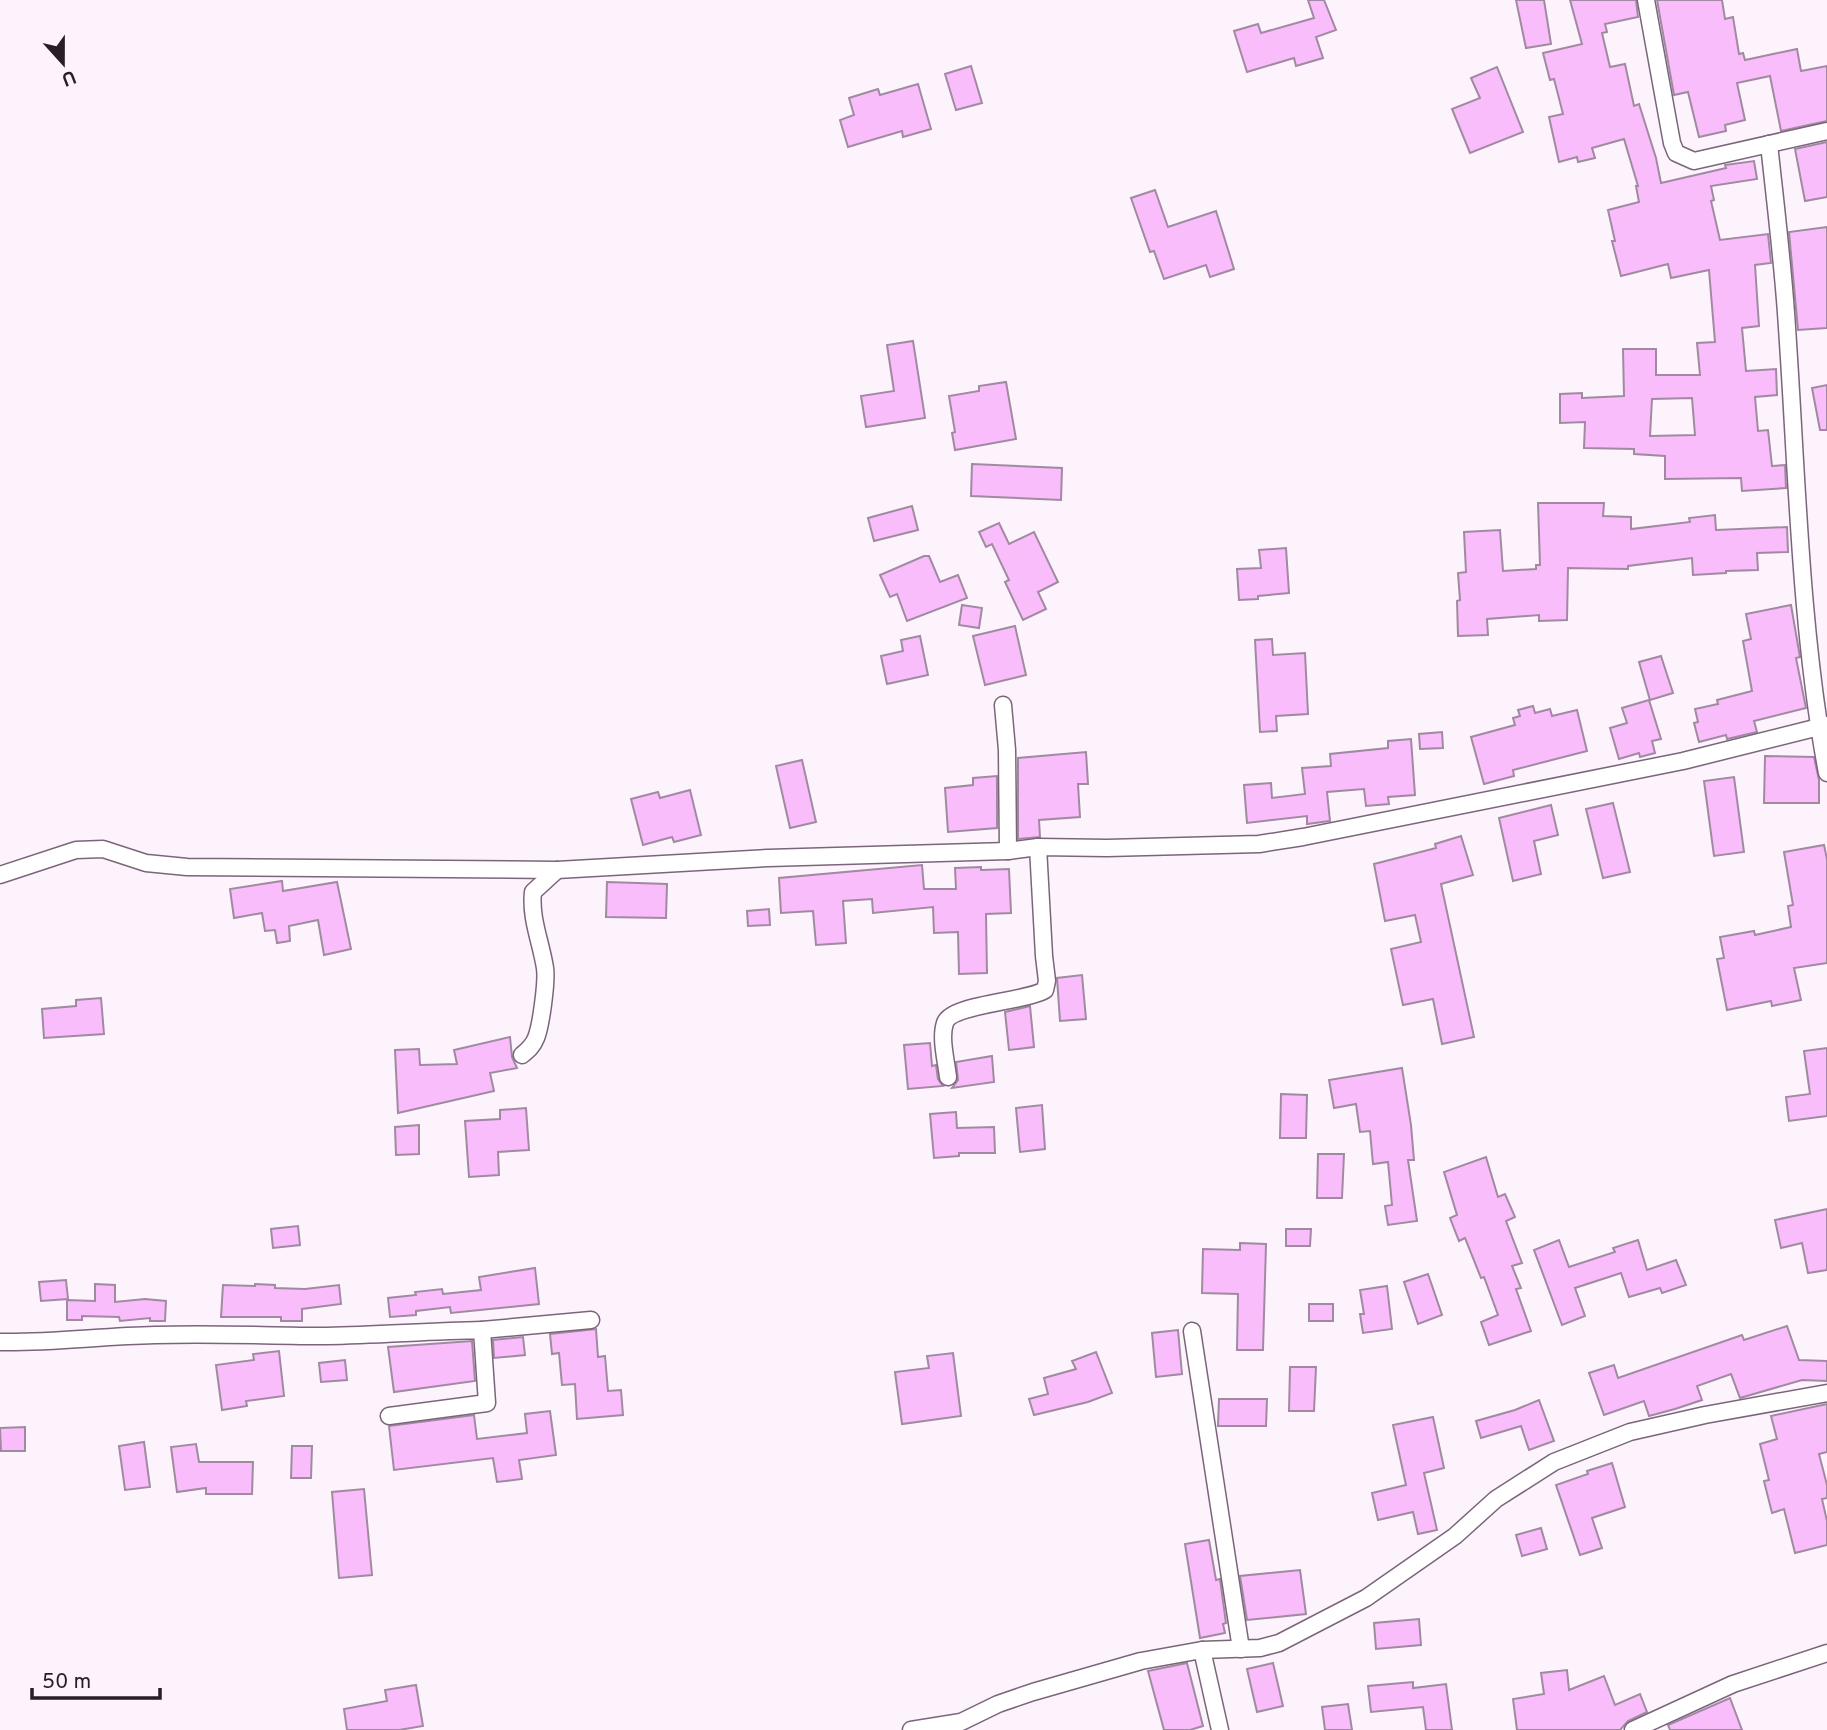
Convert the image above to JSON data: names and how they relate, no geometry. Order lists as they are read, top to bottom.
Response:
{
  "scale_bar": "50 m",
  "north": "bottom"
}
